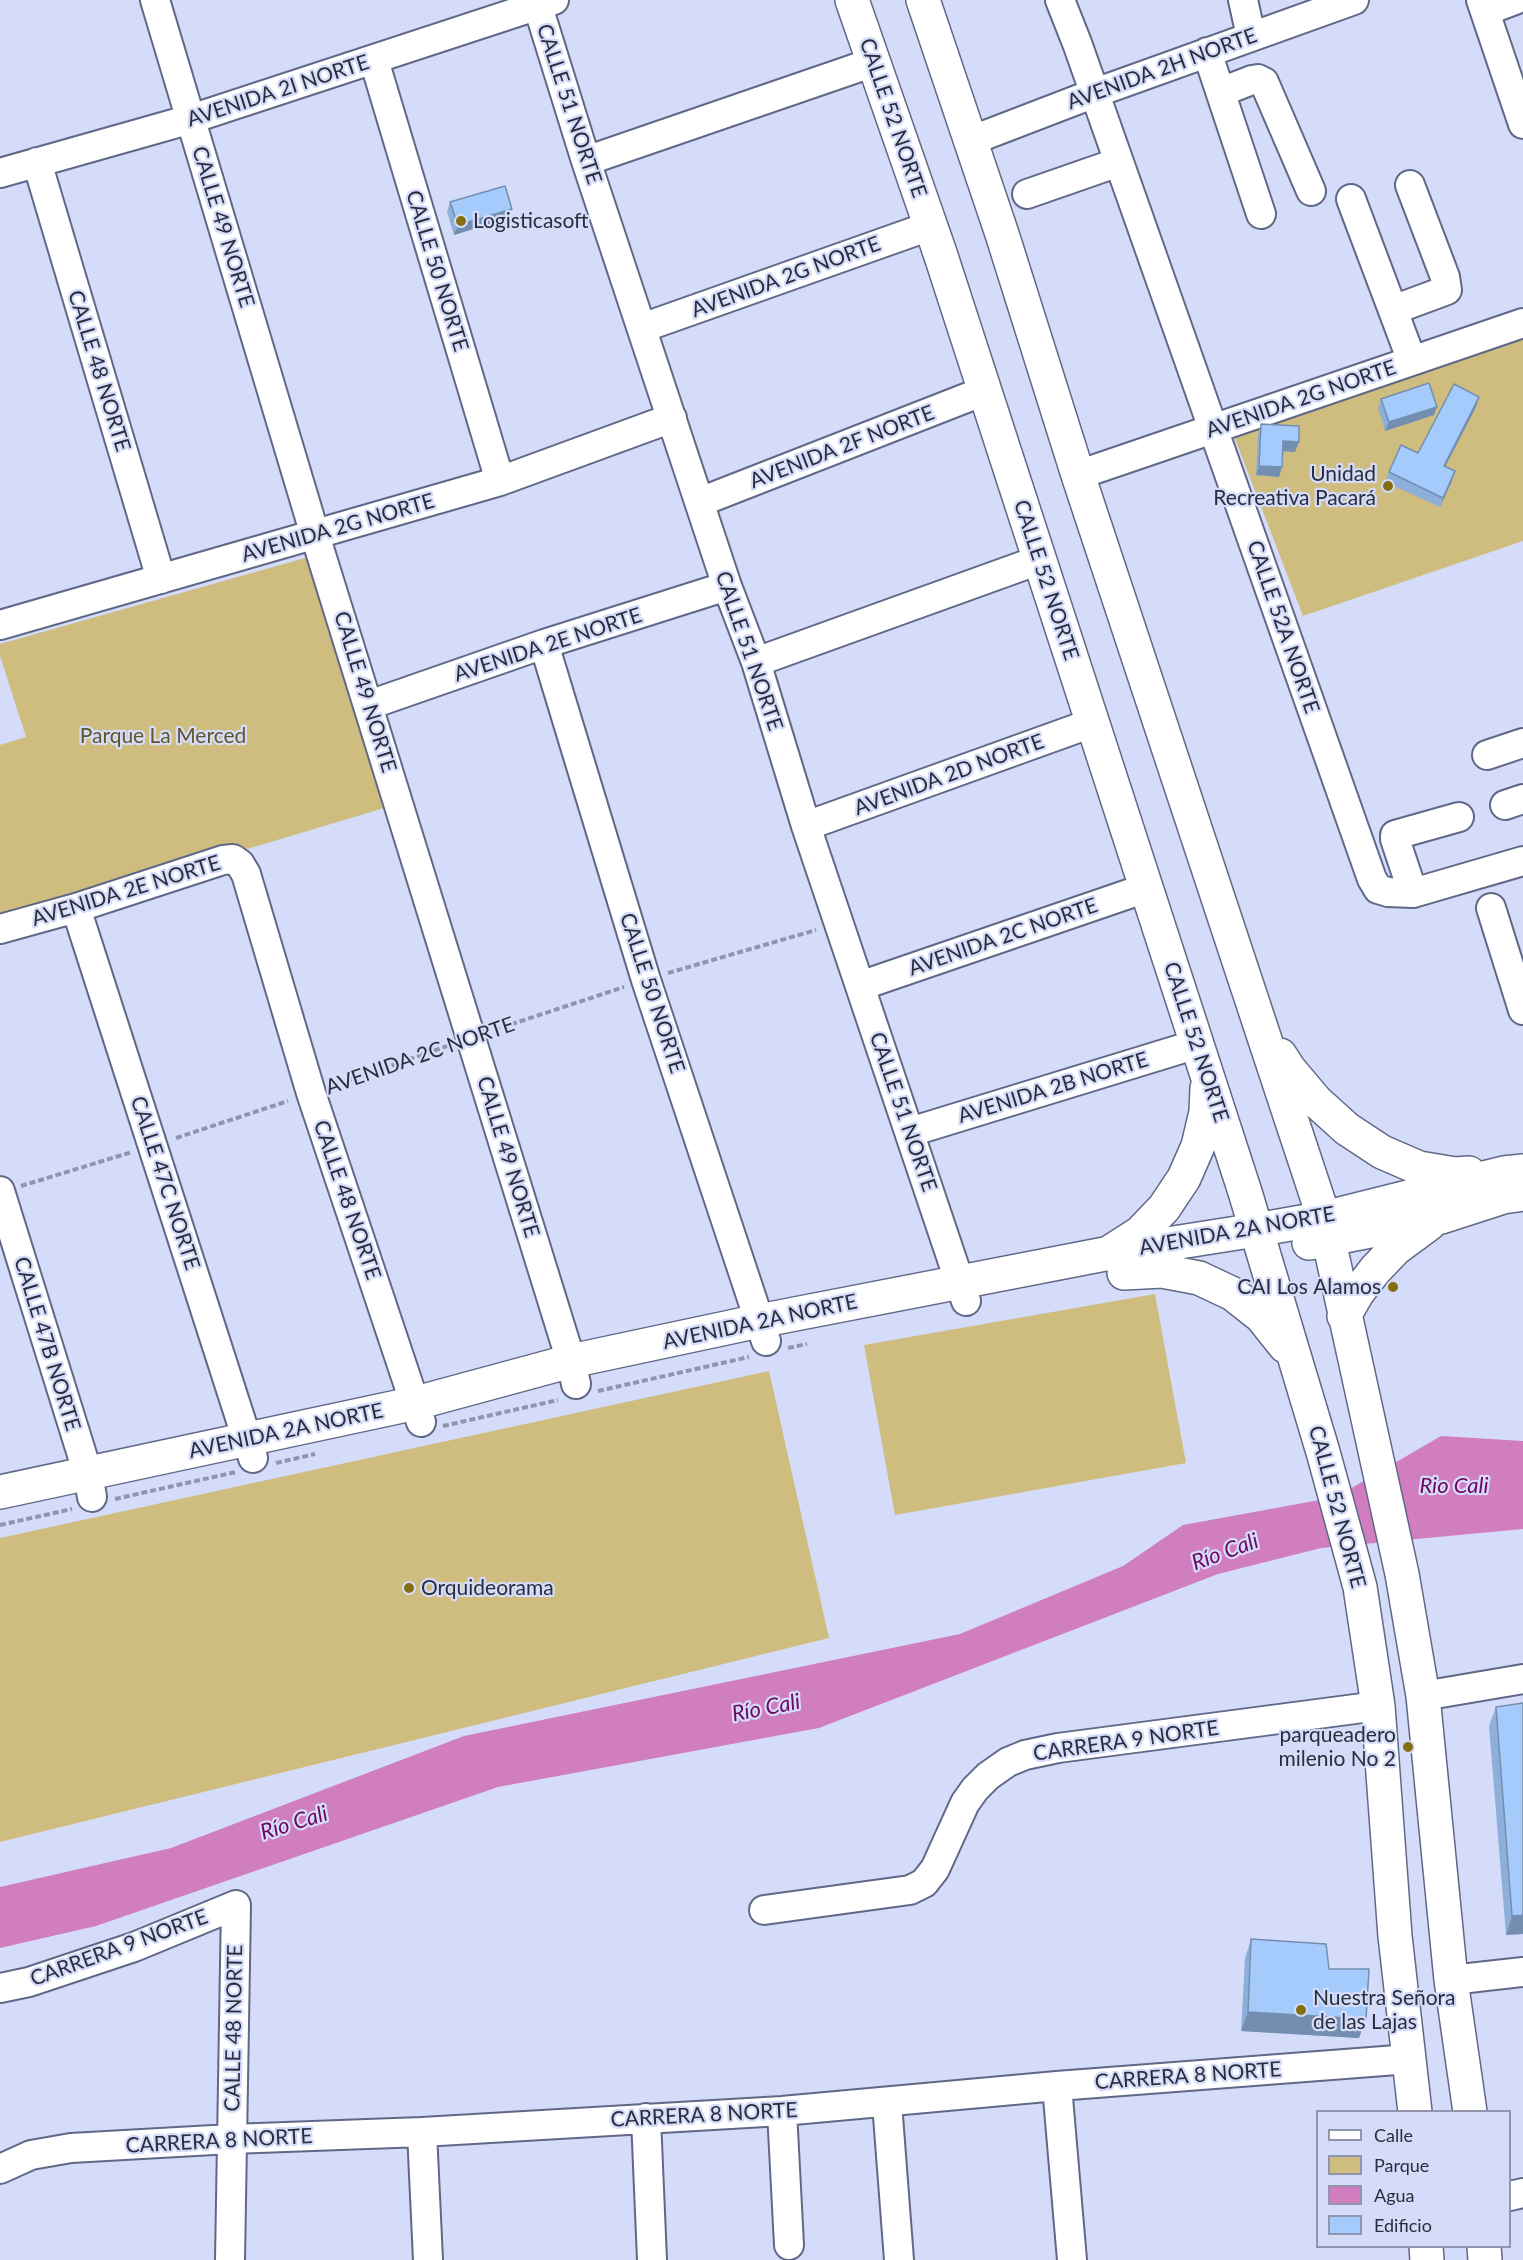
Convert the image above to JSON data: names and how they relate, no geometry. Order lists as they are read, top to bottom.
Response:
{
  "streets": {
    "main road": ["CALLE 52 NORTE", "AVENIDA 2A NORTE"],
    "street": [
      "AVENIDA 2H NORTE",
      "AVENIDA 2I NORTE",
      "CALLE 51 NORTE",
      "CALLE 49 NORTE",
      "CALLE 50 NORTE",
      "AVENIDA 2G NORTE",
      "CALLE 48 NORTE",
      "AVENIDA 2F NORTE",
      "CALLE 52A NORTE",
      "AVENIDA 2E NORTE",
      "AVENIDA 2D NORTE",
      "AVENIDA 2C NORTE",
      "AVENIDA 2B NORTE",
      "CALLE 47C NORTE",
      "CALLE 47B NORTE",
      "CARRERA 9 NORTE",
      "CARRERA 8 NORTE"
    ]
  },
  "crossings": [
    ["AVENIDA 2H NORTE", "CALLE 52A NORTE"],
    ["AVENIDA 2I NORTE", "CALLE 51 NORTE"],
    ["AVENIDA 2I NORTE", "CALLE 49 NORTE"],
    ["AVENIDA 2I NORTE", "CALLE 50 NORTE"],
    ["AVENIDA 2I NORTE", "CALLE 48 NORTE"],
    ["CALLE 51 NORTE", "AVENIDA 2G NORTE"],
    ["CALLE 51 NORTE", "AVENIDA 2F NORTE"],
    ["CALLE 51 NORTE", "AVENIDA 2E NORTE"],
    ["CALLE 51 NORTE", "AVENIDA 2D NORTE"],
    ["CALLE 51 NORTE", "AVENIDA 2C NORTE"],
    ["CALLE 51 NORTE", "AVENIDA 2B NORTE"],
    ["CALLE 51 NORTE", "AVENIDA 2A NORTE"],
    ["CALLE 52 NORTE", "AVENIDA 2G NORTE"],
    ["CALLE 52 NORTE", "AVENIDA 2F NORTE"],
    ["CALLE 52 NORTE", "AVENIDA 2D NORTE"],
    ["CALLE 52 NORTE", "AVENIDA 2C NORTE"],
    ["CALLE 52 NORTE", "AVENIDA 2B NORTE"],
    ["CALLE 52 NORTE", "AVENIDA 2A NORTE"],
    ["CALLE 52 NORTE", "CARRERA 9 NORTE"],
    ["CALLE 52 NORTE", "CARRERA 8 NORTE"],
    ["CALLE 49 NORTE", "AVENIDA 2G NORTE"],
    ["CALLE 49 NORTE", "AVENIDA 2E NORTE"],
    ["CALLE 49 NORTE", "AVENIDA 2C NORTE"],
    ["CALLE 49 NORTE", "AVENIDA 2A NORTE"],
    ["CALLE 50 NORTE", "AVENIDA 2G NORTE"],
    ["CALLE 50 NORTE", "AVENIDA 2E NORTE"],
    ["CALLE 50 NORTE", "AVENIDA 2C NORTE"],
    ["CALLE 50 NORTE", "AVENIDA 2A NORTE"],
    ["AVENIDA 2G NORTE", "CALLE 48 NORTE"],
    ["AVENIDA 2G NORTE", "CALLE 52A NORTE"],
    ["CALLE 48 NORTE", "AVENIDA 2E NORTE"],
    ["CALLE 48 NORTE", "AVENIDA 2C NORTE"],
    ["CALLE 48 NORTE", "AVENIDA 2A NORTE"],
    ["CALLE 48 NORTE", "CARRERA 9 NORTE"],
    ["CALLE 48 NORTE", "CARRERA 8 NORTE"],
    ["AVENIDA 2E NORTE", "CALLE 47C NORTE"],
    ["AVENIDA 2C NORTE", "CALLE 47C NORTE"],
    ["AVENIDA 2C NORTE", "CALLE 47B NORTE"],
    ["CALLE 47C NORTE", "AVENIDA 2A NORTE"],
    ["AVENIDA 2A NORTE", "CALLE 47B NORTE"]
  ],
  "water": ["Rio Cali", "Río Cali"],
  "parks": ["Parque La Merced"],
  "places": [
    "Logisticasoft",
    "Unidad Recreativa Pacará",
    "CAI Los Alamos",
    "Orquideorama",
    "parqueadero milenio No 2",
    "Nuestra Señora de las Lajas"
  ],
  "legend": [
    "Calle",
    "Parque",
    "Agua",
    "Edificio"
  ]
}
